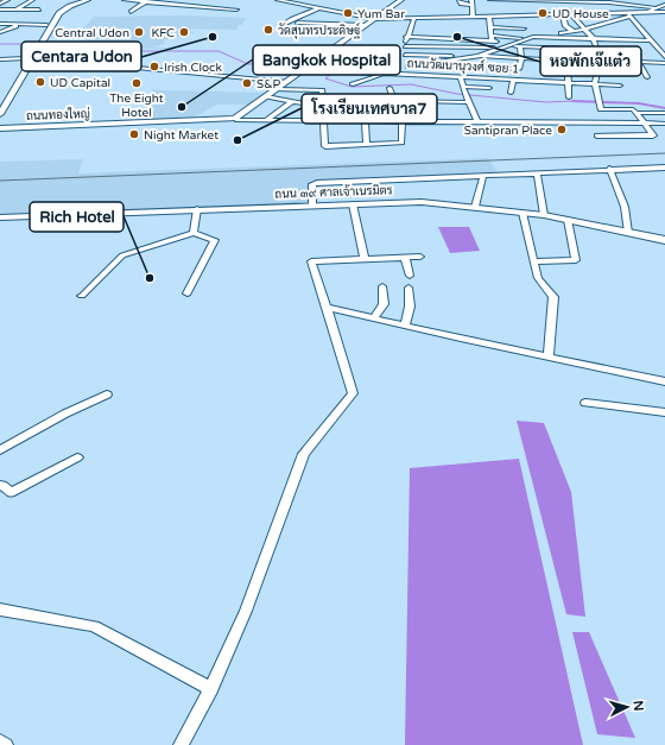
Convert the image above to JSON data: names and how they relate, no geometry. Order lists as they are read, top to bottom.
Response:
{
  "streets": {
    "main road": ["ถนน ๓๙ ศาลเจ้าเนรมิตร"],
    "street": ["ถนนวัฒนานุวงศ์ ซอย 1", "ถนนทองใหญ่"]
  },
  "places": [
    "Yum Bar",
    "UD House",
    "วัดสุนทรประดิษฐ์",
    "Central Udon",
    "KFC",
    "Centara Udon",
    "หอพักเจ๊แต๋ว",
    "Irish Clock",
    "UD Capital",
    "The Eight Hotel",
    "S&P",
    "Bangkok Hospital",
    "Santipran Place",
    "Night Market",
    "โรงเรียนเทศบาล7",
    "Rich Hotel"
  ],
  "north": "right"
}
